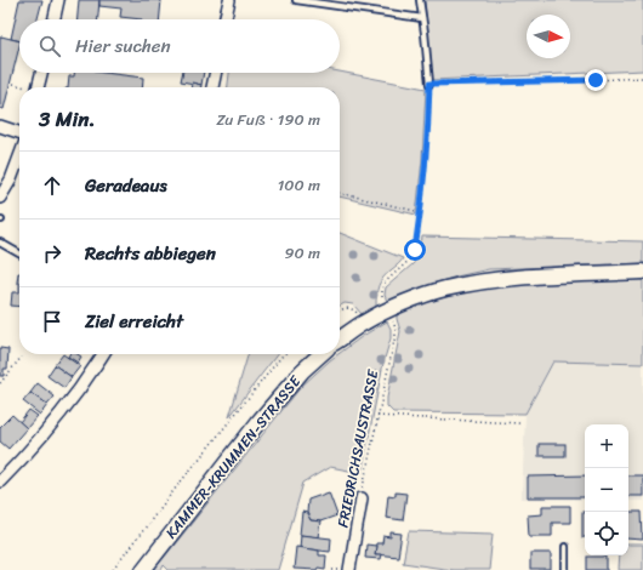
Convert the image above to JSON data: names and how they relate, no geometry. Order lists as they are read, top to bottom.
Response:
{
  "streets": {
    "street": ["FRIEDRICHSAUSTRASSE", "KAMMER-KRUMMEN-STRASSE"]
  },
  "north": "right",
  "page": {
    "search": "Hier suchen",
    "heading": ["3 Min.", "Zu Fuß · 190 m"],
    "list": [
      ["Geradeaus", "100 m"],
      ["Rechts abbiegen", "90 m"],
      "Ziel erreicht"
    ],
    "map_buttons": ["+", "−"]
  }
}
